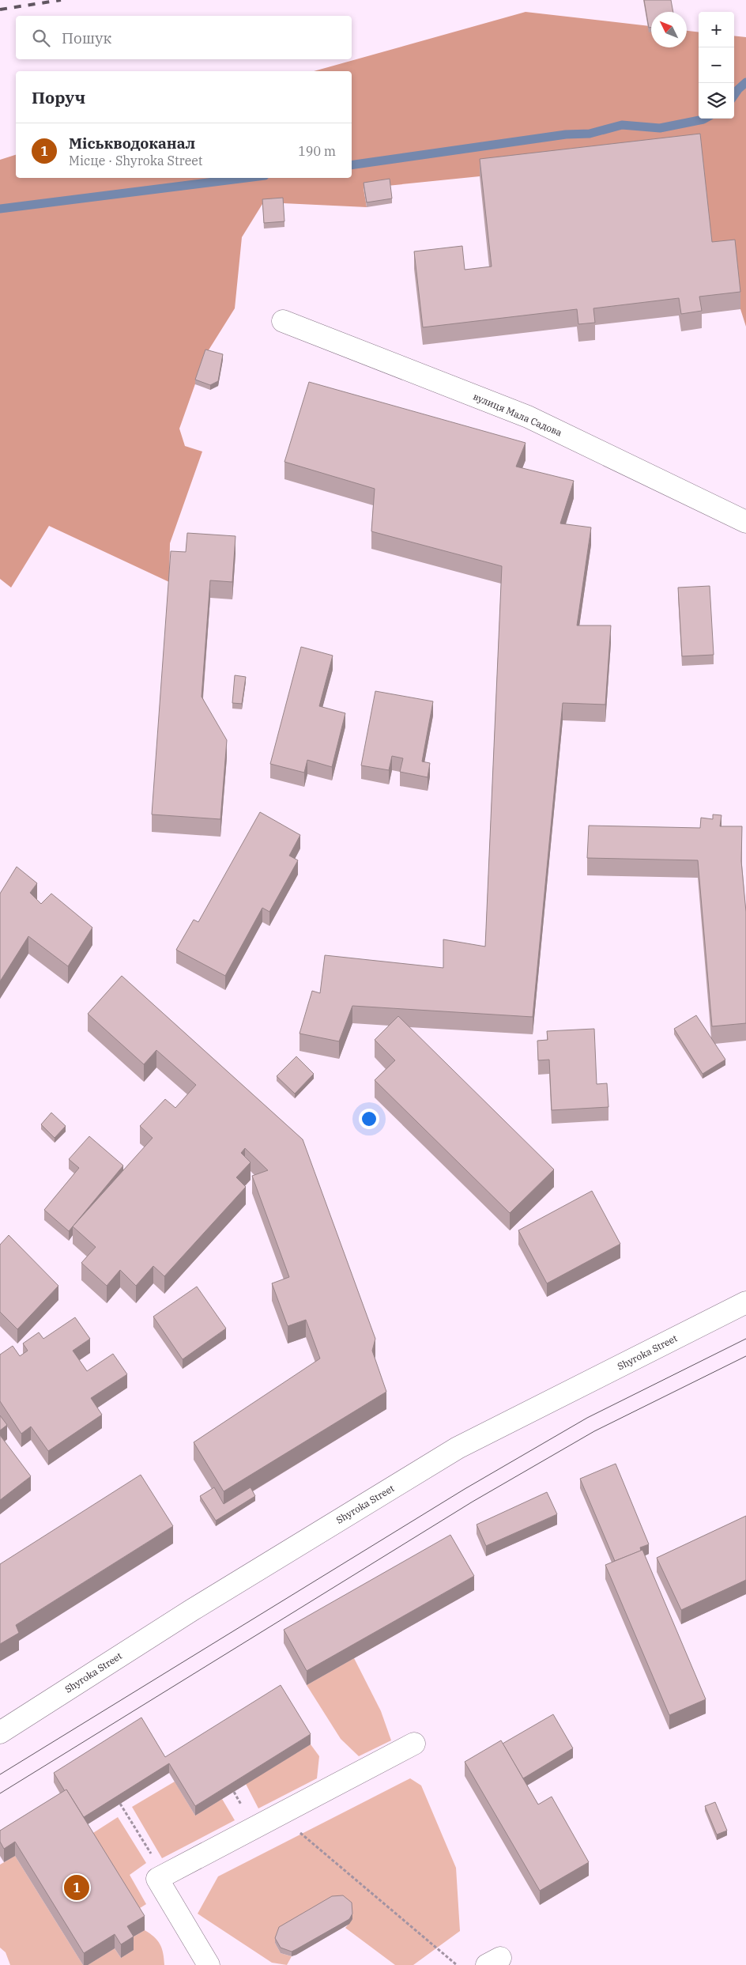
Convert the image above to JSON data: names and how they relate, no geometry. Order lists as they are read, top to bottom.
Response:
{
  "streets": {
    "street": ["вулиця Мала Садова", "Shyroka Street"]
  },
  "north": "top left",
  "page": {
    "map_buttons": ["+", "−"],
    "search": "Пошук",
    "heading": "Поруч",
    "list": [
      {
        "mark": "1",
        "name": "Міськводоканал",
        "note": "Місце · Shyroka Street",
        "value": "190 m"
      }
    ],
    "pins": "1"
  }
}
